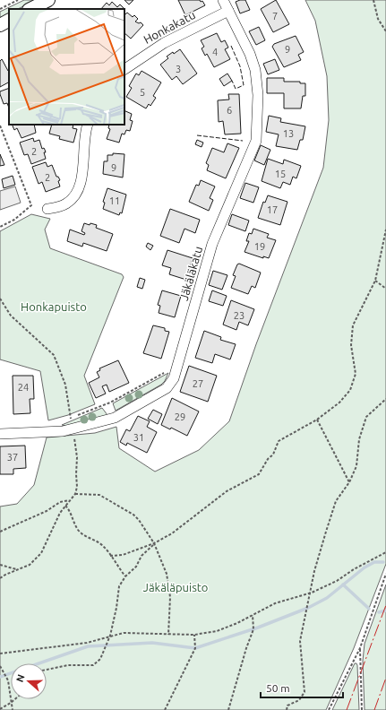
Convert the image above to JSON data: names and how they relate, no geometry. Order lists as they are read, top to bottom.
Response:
{
  "streets": {
    "street": ["Honkakatu", "Jäkäläkatu"]
  },
  "crossings": [
    ["Honkakatu", "Jäkäläkatu"]
  ],
  "parks": ["Honkapuisto", "Jäkäläpuisto"],
  "house_numbers": [
    "7",
    "9",
    "4",
    "3",
    "5",
    "6",
    "13",
    "2",
    "9",
    "15",
    "2",
    "11",
    "17",
    "19",
    "23",
    "27",
    "24",
    "29",
    "31",
    "37"
  ],
  "scale_bar": "50 m",
  "north": "left"
}
